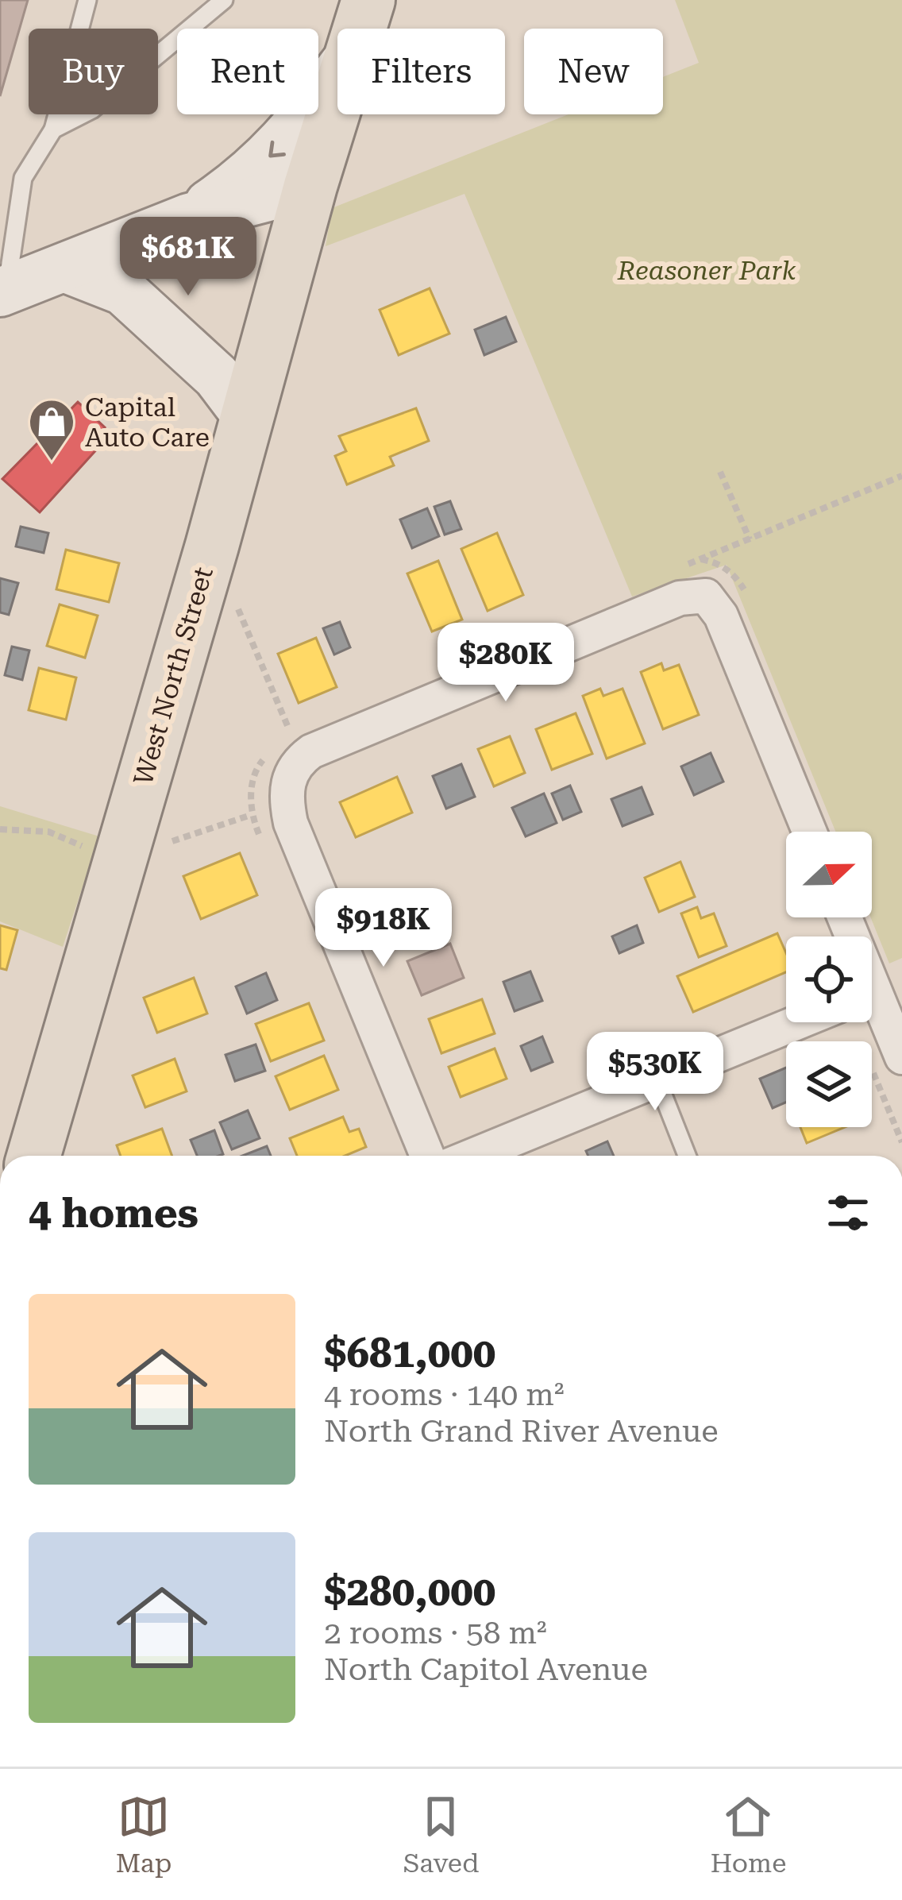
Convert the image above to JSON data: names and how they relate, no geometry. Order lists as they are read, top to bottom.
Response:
{
  "streets": {
    "main road": ["West North Street"]
  },
  "parks": ["Reasoner Park"],
  "places": {
    "shop": ["Capital Auto Care"]
  },
  "north": "right",
  "page": {
    "chip": [
      "Buy",
      "Rent",
      "Filters",
      "New"
    ],
    "price": [
      "$681K",
      "$280K",
      "$918K",
      "$530K"
    ],
    "heading": "4 homes",
    "list": [
      {
        "name": "$681,000",
        "note": "4 rooms · 140 m² · North Grand River Avenue"
      },
      {
        "name": "$280,000",
        "note": "2 rooms · 58 m² · North Capitol Avenue"
      }
    ],
    "tabs": ["Map", "Saved", "Home"]
  }
}
